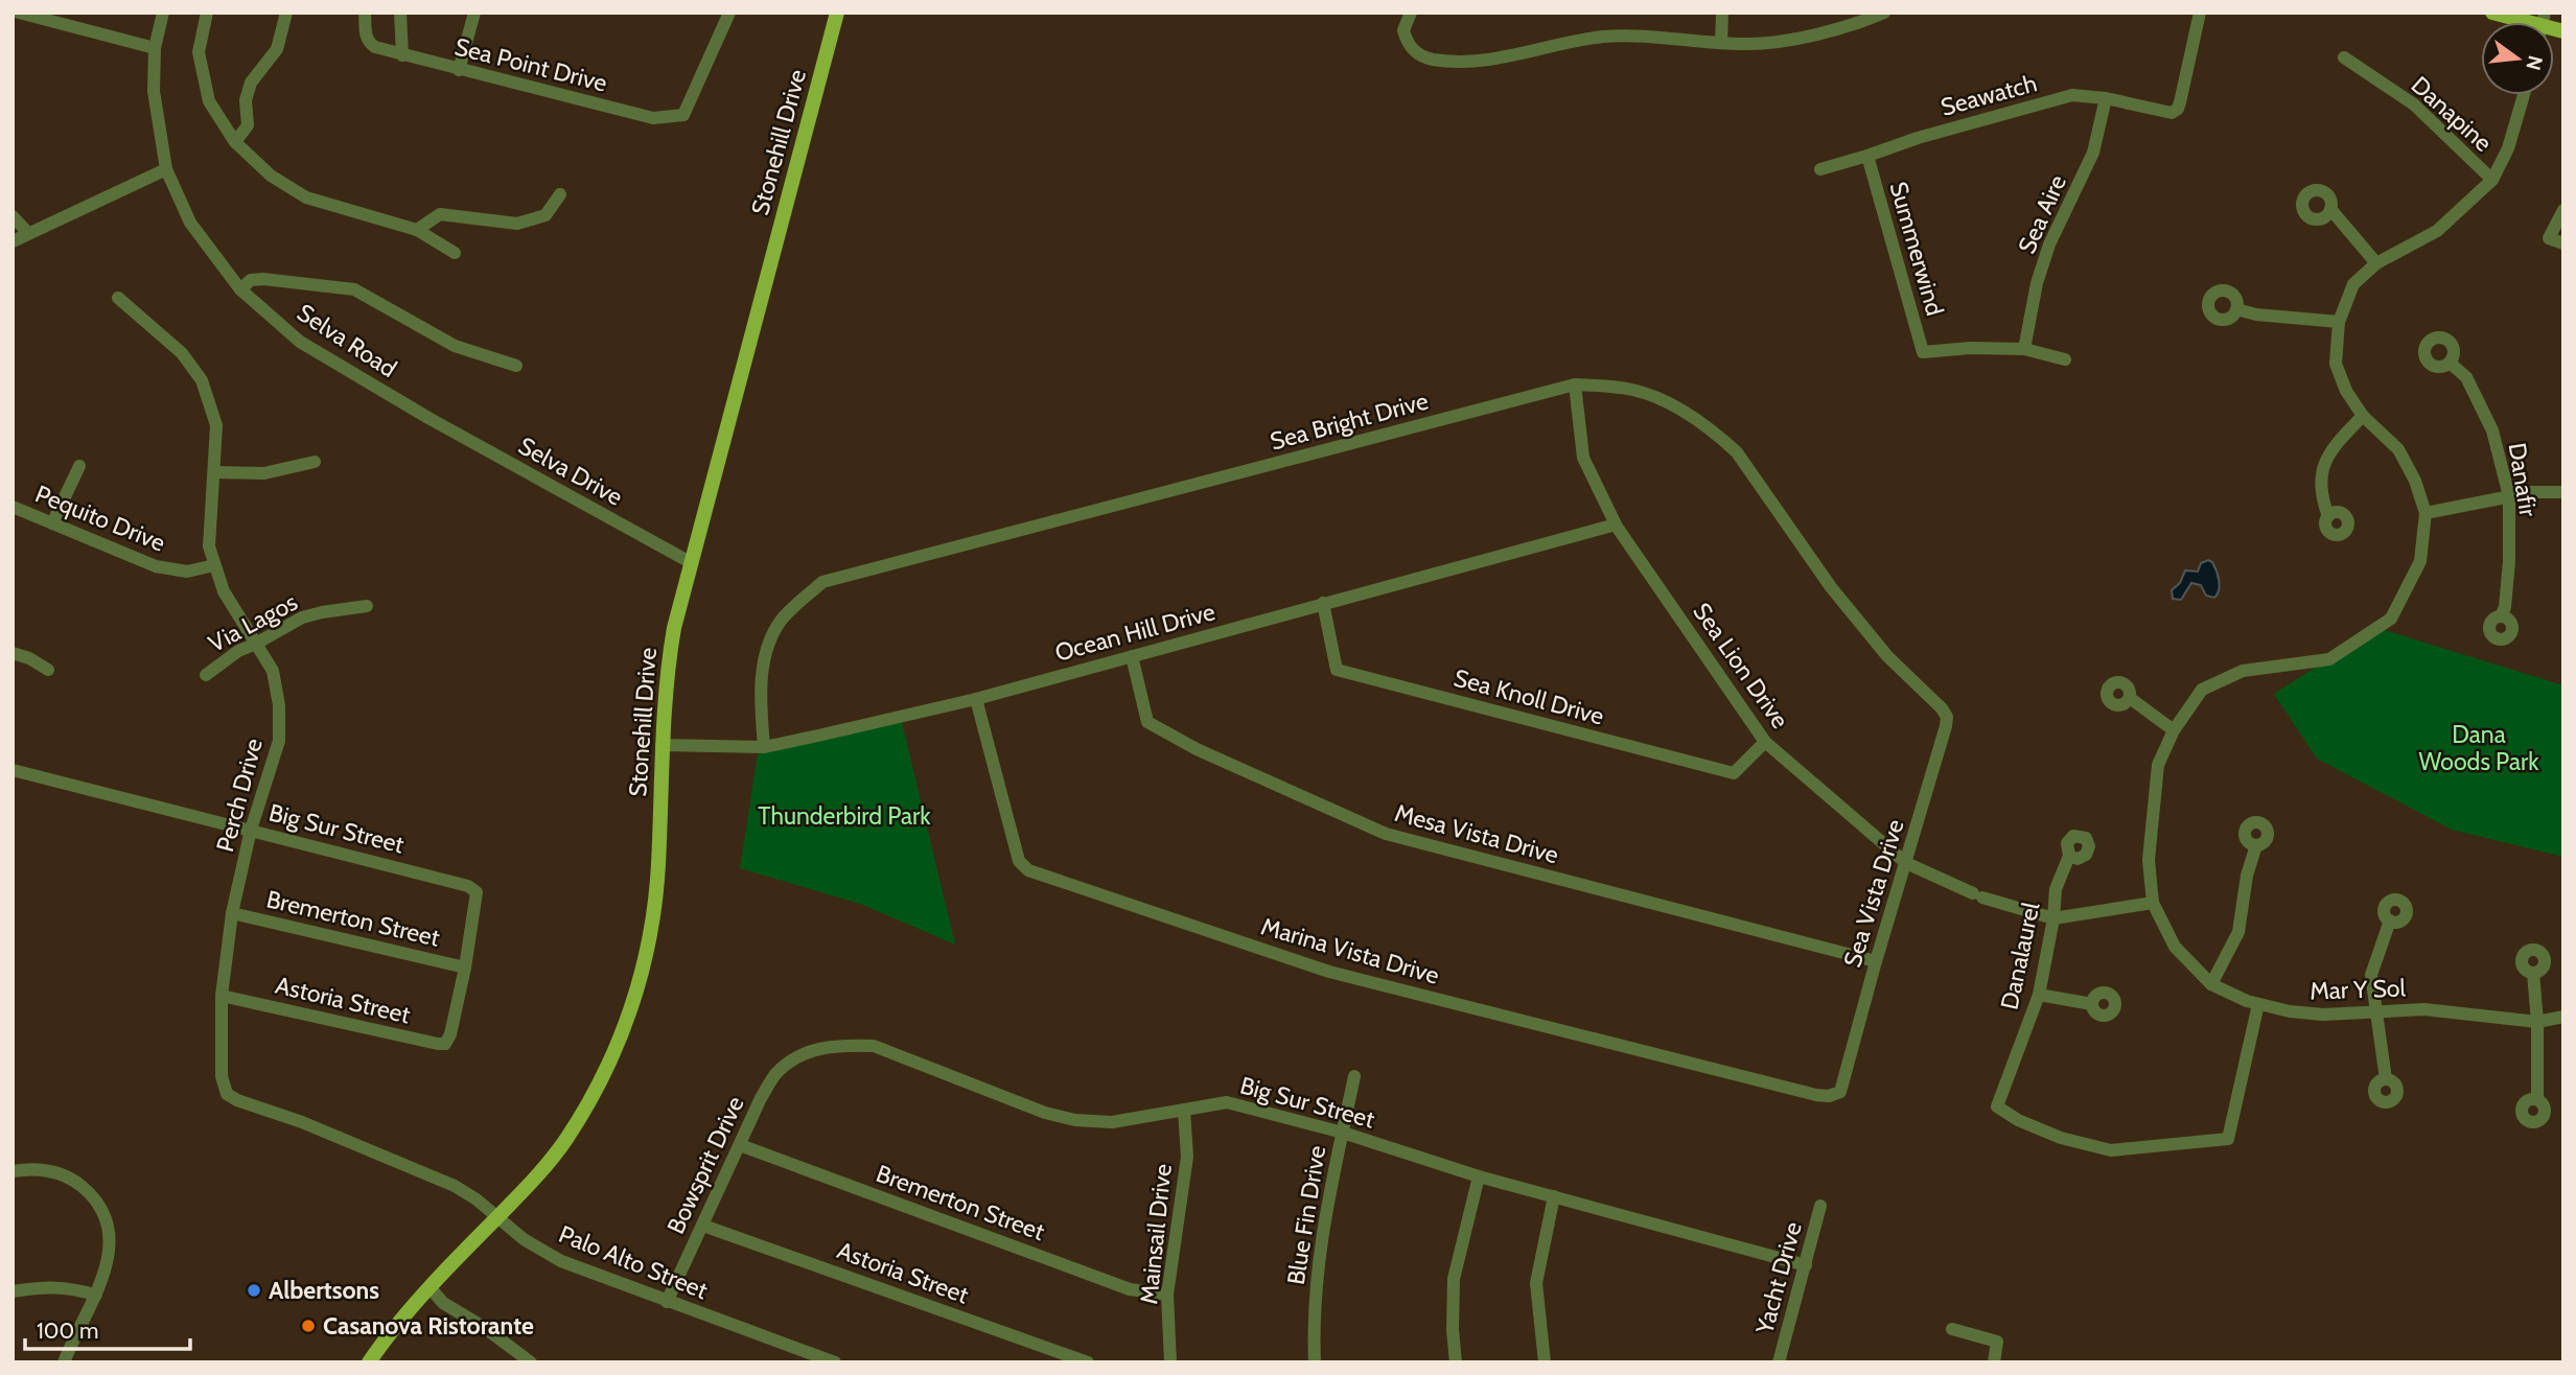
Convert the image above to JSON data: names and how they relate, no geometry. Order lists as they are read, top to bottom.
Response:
{
  "streets": {
    "main road": ["Stonehill Drive"],
    "street": [
      "Sea Point Drive",
      "Seawatch",
      "Danapine",
      "Sea Aire",
      "Summerwind",
      "Selva Road",
      "Sea Bright Drive",
      "Selva Drive",
      "Danafir",
      "Pequito Drive",
      "Via Lagos",
      "Ocean Hill Drive",
      "Sea Lion Drive",
      "Sea Knoll Drive",
      "Perch Drive",
      "Big Sur Street",
      "Mesa Vista Drive",
      "Sea Vista Drive",
      "Bremerton Street",
      "Marina Vista Drive",
      "Danalaurel",
      "Mar Y Sol",
      "Astoria Street",
      "Bowsprit Drive",
      "Blue Fin Drive",
      "Mainsail Drive",
      "Palo Alto Street",
      "Yacht Drive"
    ]
  },
  "crossings": [
    ["Seawatch", "Sea Aire"],
    ["Seawatch", "Summerwind"],
    ["Stonehill Drive", "Selva Drive"],
    ["Stonehill Drive", "Ocean Hill Drive"],
    ["Stonehill Drive", "Palo Alto Street"],
    ["Sea Aire", "Summerwind"],
    ["Selva Road", "Selva Drive"],
    ["Sea Bright Drive", "Ocean Hill Drive"],
    ["Sea Bright Drive", "Sea Lion Drive"],
    ["Sea Bright Drive", "Sea Vista Drive"],
    ["Pequito Drive", "Perch Drive"],
    ["Via Lagos", "Perch Drive"],
    ["Ocean Hill Drive", "Sea Lion Drive"],
    ["Ocean Hill Drive", "Sea Knoll Drive"],
    ["Ocean Hill Drive", "Mesa Vista Drive"],
    ["Ocean Hill Drive", "Marina Vista Drive"],
    ["Sea Lion Drive", "Sea Knoll Drive"],
    ["Sea Lion Drive", "Sea Vista Drive"],
    ["Sea Lion Drive", "Danalaurel"],
    ["Sea Lion Drive", "Mar Y Sol"],
    ["Perch Drive", "Big Sur Street"],
    ["Perch Drive", "Bremerton Street"],
    ["Perch Drive", "Astoria Street"],
    ["Perch Drive", "Palo Alto Street"],
    ["Big Sur Street", "Bremerton Street"],
    ["Big Sur Street", "Astoria Street"],
    ["Big Sur Street", "Bowsprit Drive"],
    ["Big Sur Street", "Blue Fin Drive"],
    ["Big Sur Street", "Mainsail Drive"],
    ["Big Sur Street", "Yacht Drive"],
    ["Mesa Vista Drive", "Sea Vista Drive"],
    ["Sea Vista Drive", "Marina Vista Drive"],
    ["Bremerton Street", "Astoria Street"],
    ["Bremerton Street", "Bowsprit Drive"],
    ["Bremerton Street", "Mainsail Drive"],
    ["Danalaurel", "Mar Y Sol"],
    ["Astoria Street", "Bowsprit Drive"],
    ["Bowsprit Drive", "Palo Alto Street"]
  ],
  "parks": ["Dana Woods Park", "Thunderbird Park"],
  "places": ["Albertsons", "Casanova Ristorante"],
  "scale_bar": "100 m",
  "north": "right"
}
